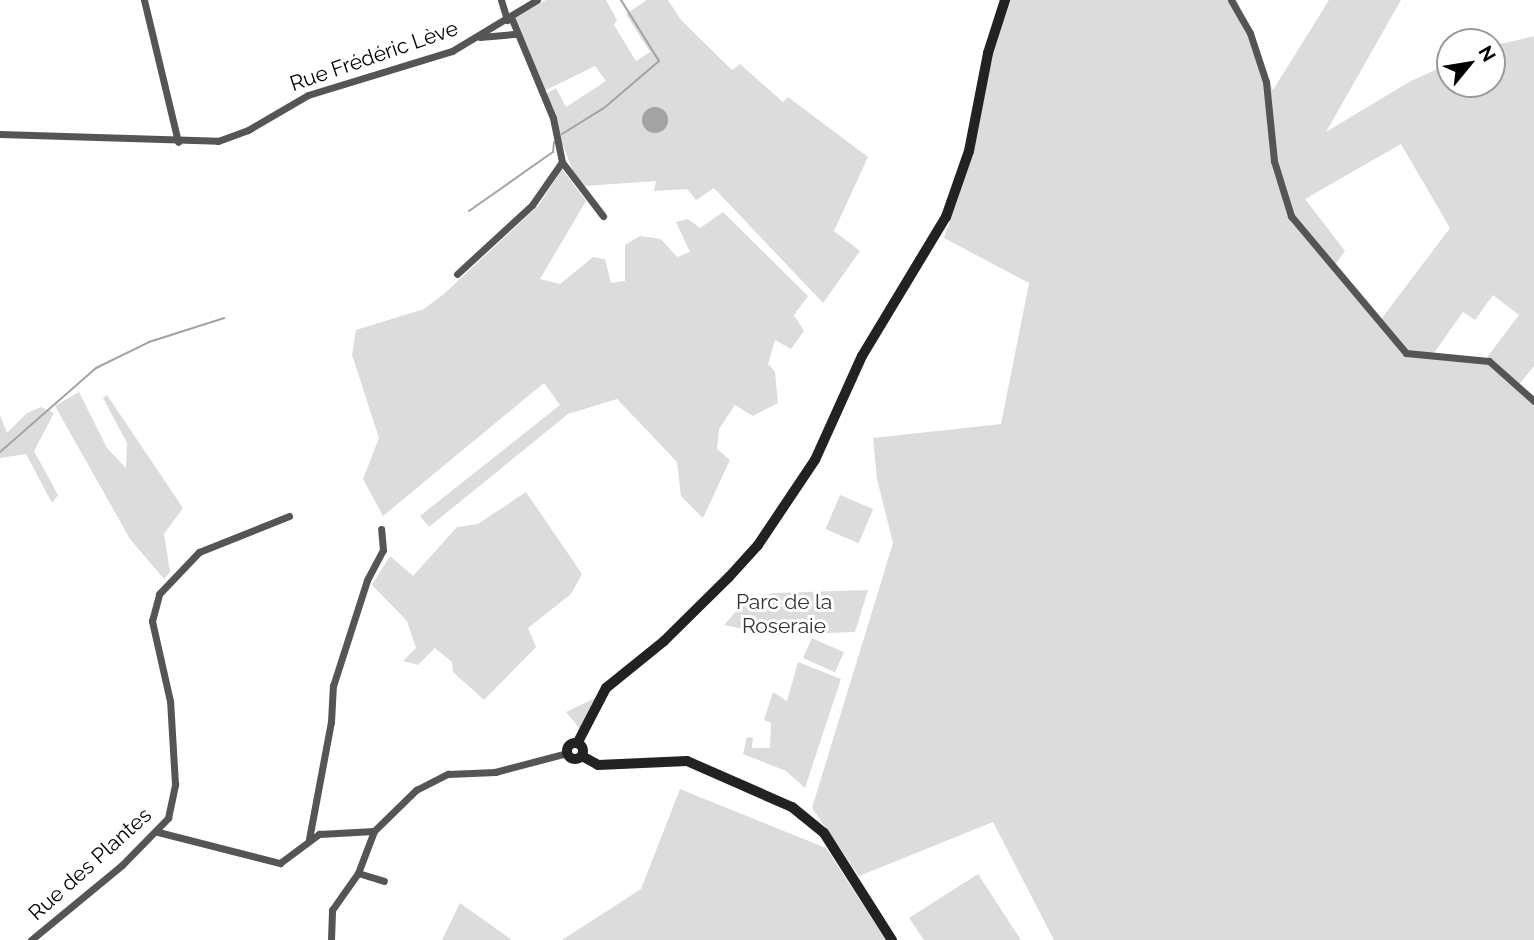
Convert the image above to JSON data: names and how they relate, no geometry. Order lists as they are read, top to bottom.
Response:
{
  "streets": {
    "street": ["Rue Frédéric Lève", "Rue des Plantes"]
  },
  "parks": ["Parc de la Roseraie"],
  "north": "top right"
}
